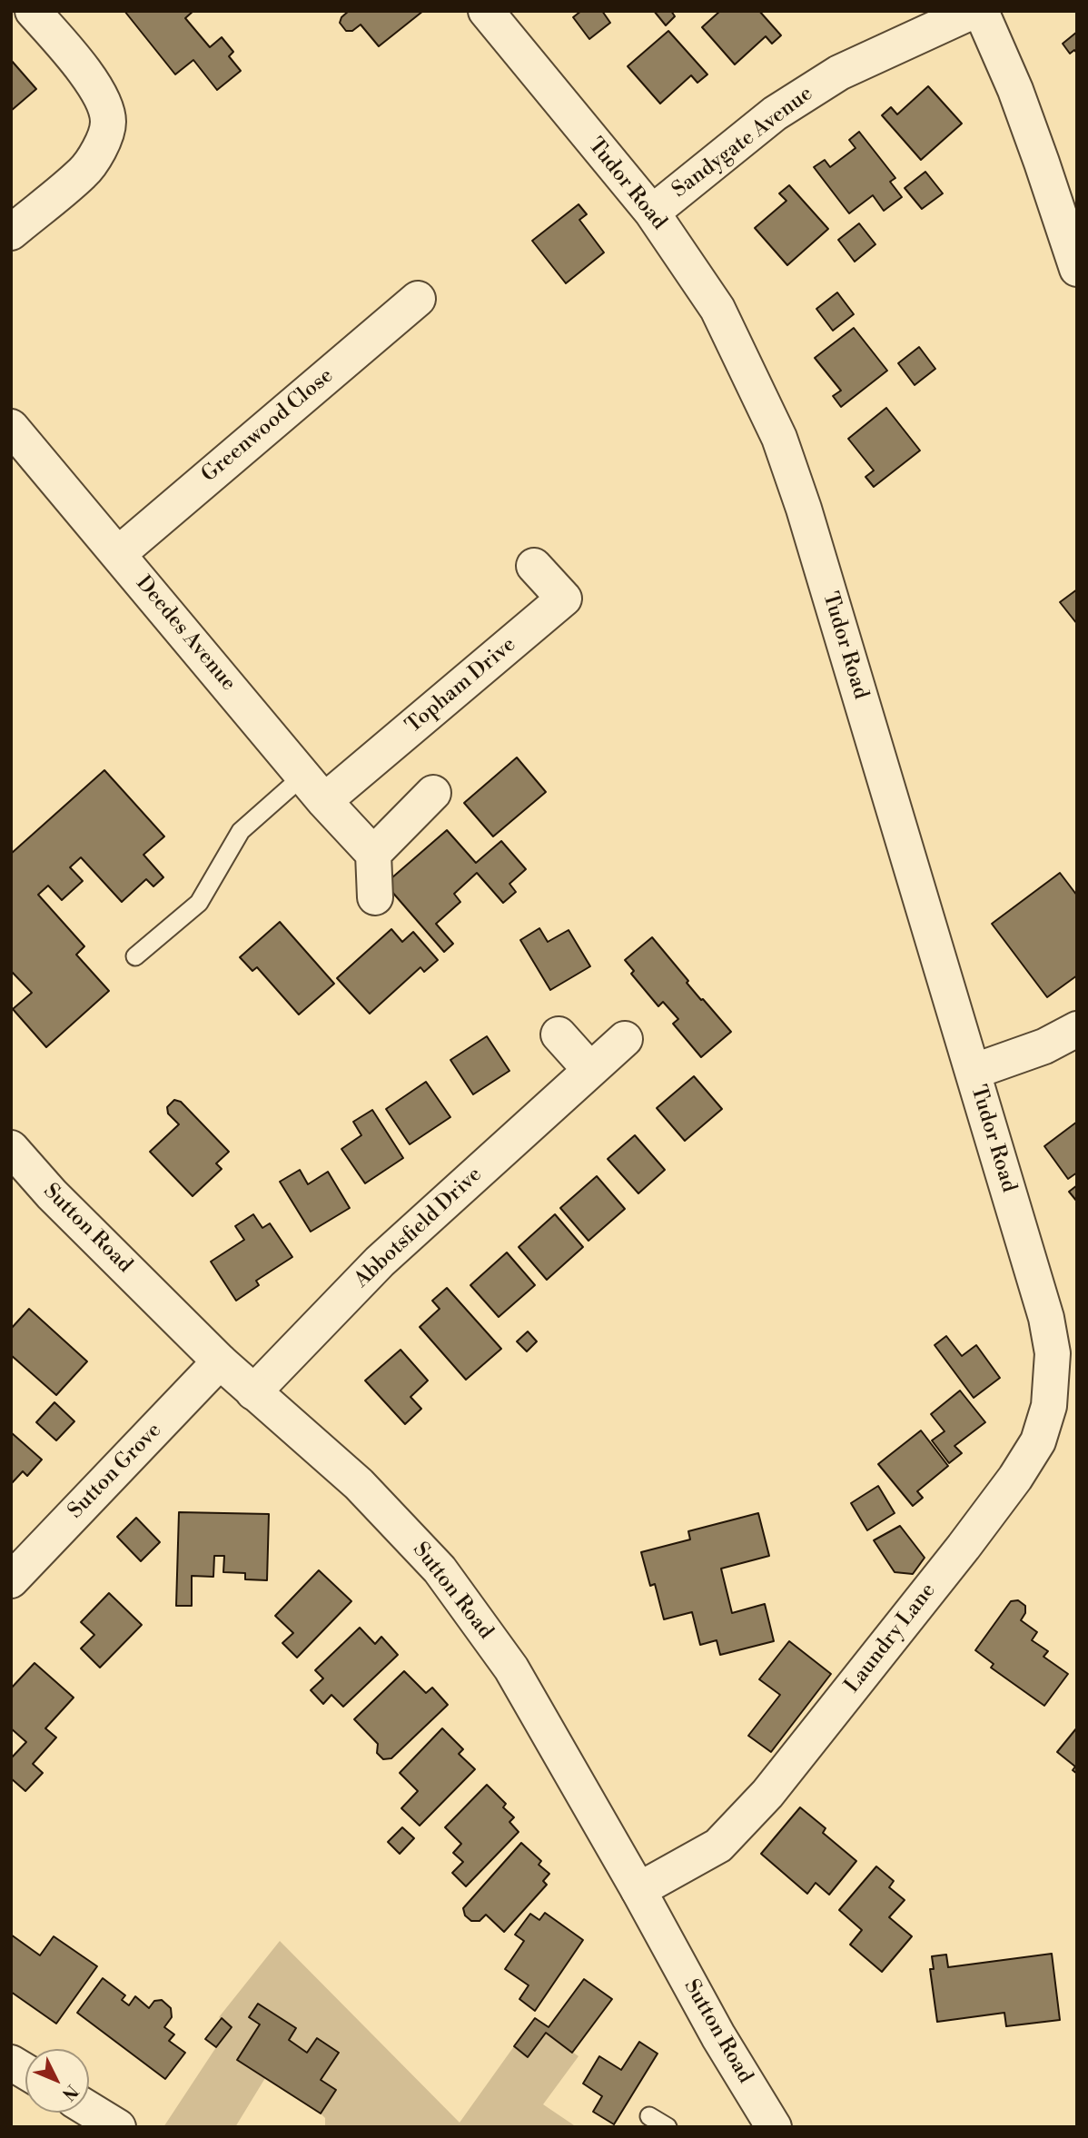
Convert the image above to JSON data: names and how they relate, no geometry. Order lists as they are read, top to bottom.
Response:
{
  "streets": {
    "street": [
      "Sandygate Avenue",
      "Tudor Road",
      "Greenwood Close",
      "Deedes Avenue",
      "Topham Drive",
      "Abbotsfield Drive",
      "Sutton Road",
      "Sutton Grove",
      "Laundry Lane"
    ]
  },
  "crossings": [
    ["Sandygate Avenue", "Tudor Road"],
    ["Tudor Road", "Laundry Lane"],
    ["Greenwood Close", "Deedes Avenue"],
    ["Deedes Avenue", "Topham Drive"],
    ["Abbotsfield Drive", "Sutton Road"],
    ["Sutton Road", "Sutton Grove"],
    ["Sutton Road", "Laundry Lane"]
  ],
  "north": "bottom right"
}
